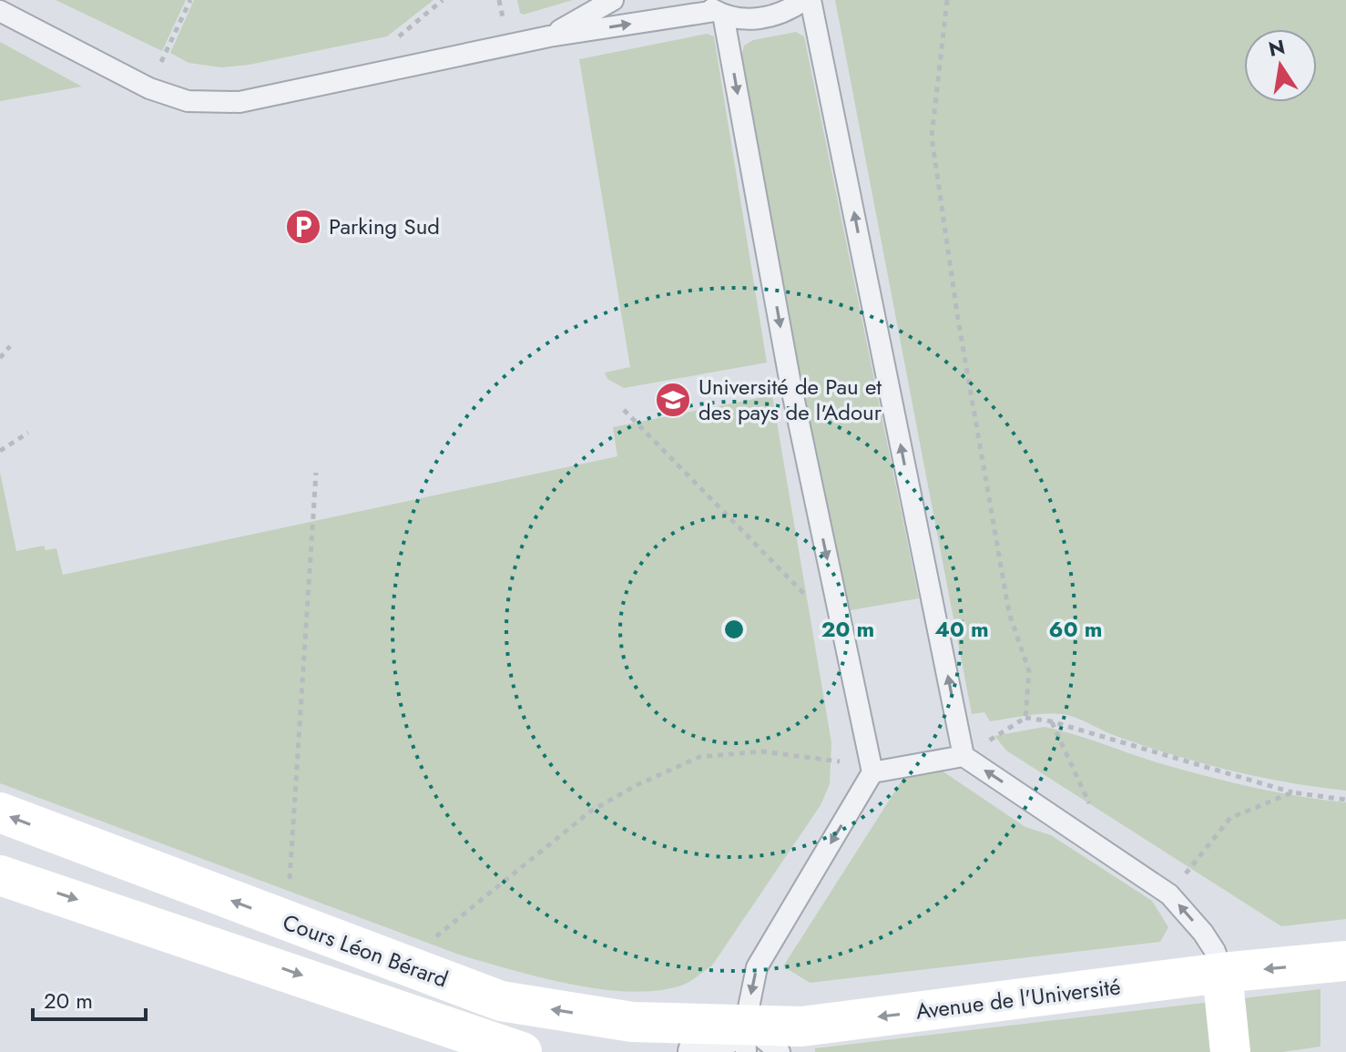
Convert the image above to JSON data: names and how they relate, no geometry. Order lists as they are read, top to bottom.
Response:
{
  "streets": {
    "main road": ["Cours Léon Bérard", "Avenue de l'Université"]
  },
  "crossings": [
    ["Cours Léon Bérard", "Avenue de l'Université"]
  ],
  "one_way": ["Avenue de l'Université"],
  "places": {
    "parking": ["Parking Sud"],
    "school or university": ["Université de Pau et des pays de l'Adour"]
  },
  "scale_bar": "20 m",
  "north": "top",
  "rings": ["20 m", "40 m", "60 m"]
}
